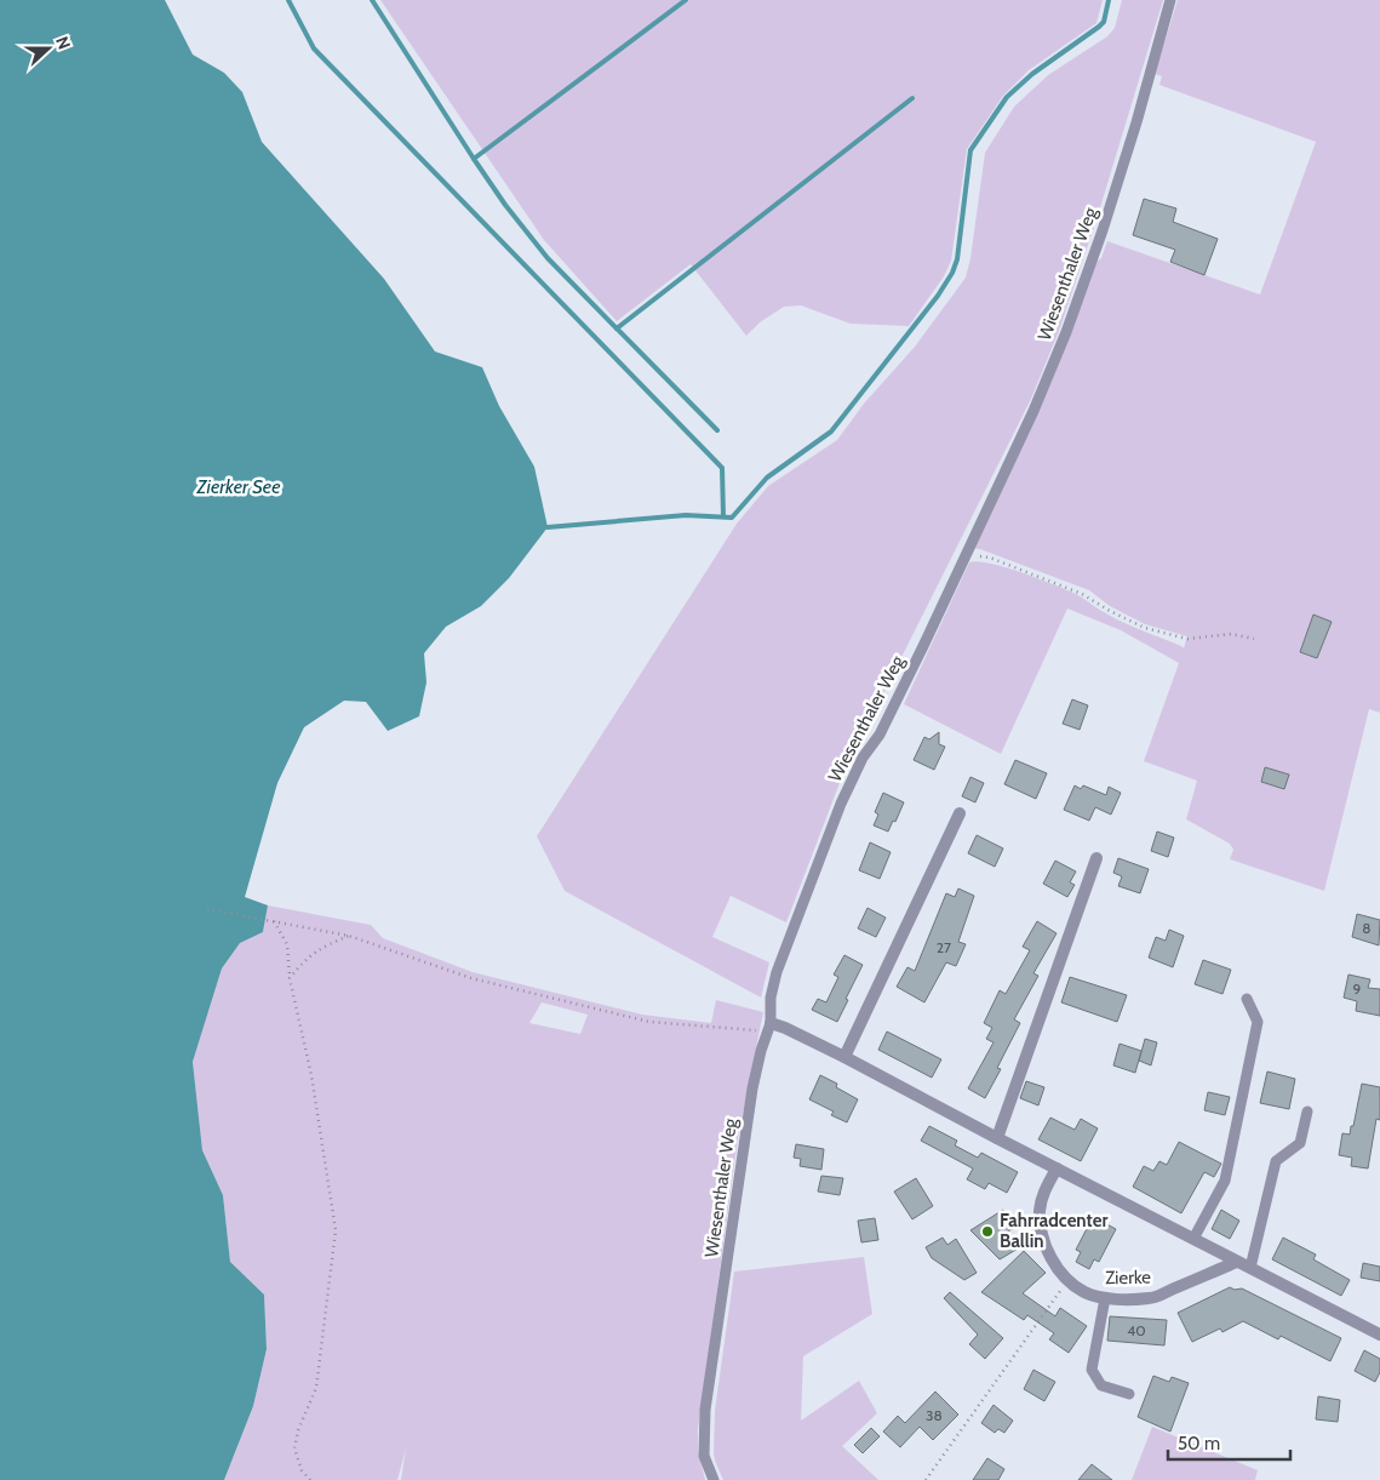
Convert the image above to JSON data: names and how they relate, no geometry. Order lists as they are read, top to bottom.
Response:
{
  "streets": {
    "street": ["Zierke"],
    "lane": ["Wiesenthaler Weg"]
  },
  "water": ["Zierker See"],
  "places": ["Fahrradcenter Ballin"],
  "house_numbers": [
    "8",
    "27",
    "9",
    "40",
    "38"
  ],
  "scale_bar": "50 m",
  "north": "right"
}
